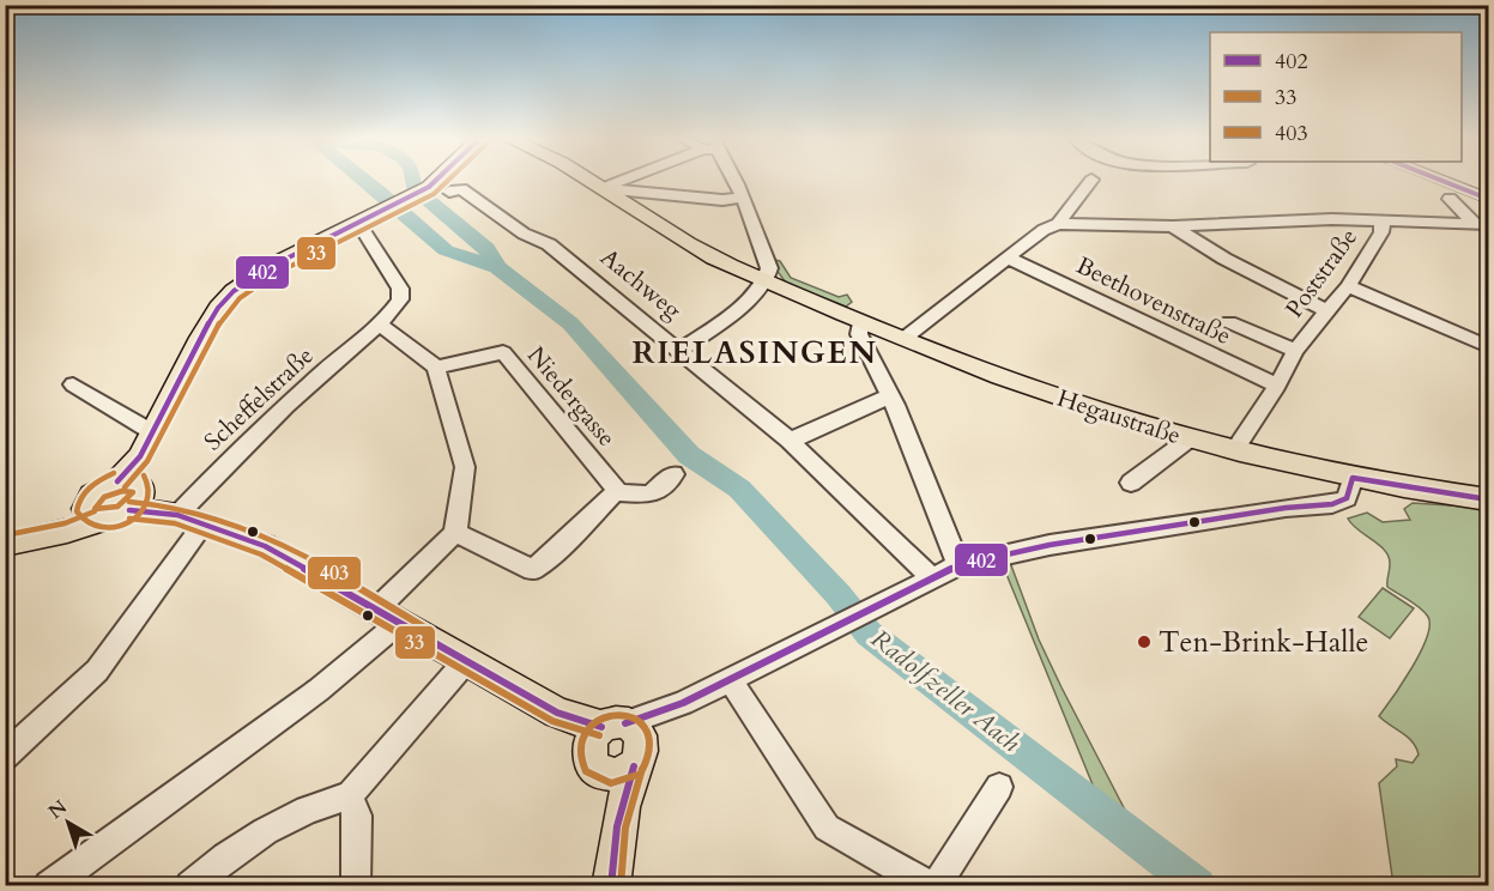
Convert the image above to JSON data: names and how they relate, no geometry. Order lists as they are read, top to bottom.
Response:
{
  "streets": {
    "main road": ["Hegaustraße"],
    "street": [
      "Poststraße",
      "Aachweg",
      "Beethovenstraße",
      "Niedergasse",
      "Scheffelstraße"
    ]
  },
  "crossings": [
    ["Poststraße", "Beethovenstraße"],
    ["Poststraße", "Hegaustraße"]
  ],
  "districts": ["RIELASINGEN"],
  "water": ["Radolfzeller Aach"],
  "places": ["Ten-Brink-Halle"],
  "lines": ["transit line 402", "transit line 33", "transit line 403"],
  "legend": ["402", "33", "403"],
  "north": "top left"
}
